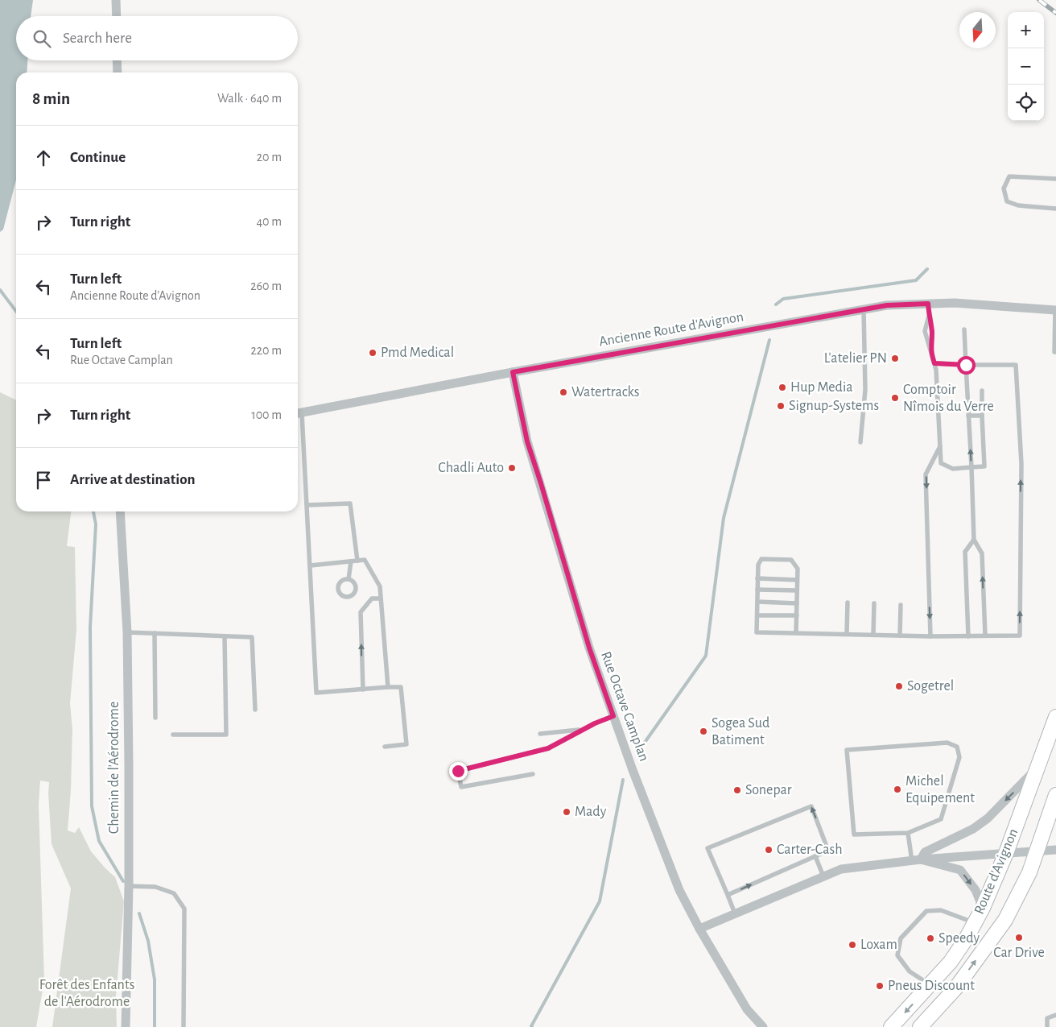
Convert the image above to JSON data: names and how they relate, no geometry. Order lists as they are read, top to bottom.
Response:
{
  "streets": {
    "main road": ["Route d'Avignon"],
    "street": ["Ancienne Route d'Avignon", "Rue Octave Camplan", "Chemin de l'Aérodrome"]
  },
  "crossings": [
    ["Ancienne Route d'Avignon", "Rue Octave Camplan"]
  ],
  "parks": ["Forêt des Enfants de l'Aérodrome"],
  "places": [
    "Pmd Medical",
    "L'atelier PN",
    "Hup Media",
    "Watertracks",
    "Comptoir Nîmois du Verre",
    "Signup-Systems",
    "Chadli Auto",
    "Sogetrel",
    "Sogea Sud Batiment",
    "Michel Equipement",
    "Sonepar",
    "Mady",
    "Carter-Cash",
    "Car Drive",
    "Speedy",
    "Loxam",
    "Pneus Discount"
  ],
  "north": "bottom",
  "page": {
    "map_buttons": ["+", "−"],
    "search": "Search here",
    "heading": ["8 min", "Walk · 640 m"],
    "list": [
      ["Continue", "20 m"],
      ["Turn right", "40 m"],
      ["Turn left", "Ancienne Route d'Avignon", "260 m"],
      ["Turn left", "Rue Octave Camplan", "220 m"],
      ["Turn right", "100 m"],
      "Arrive at destination"
    ]
  }
}
